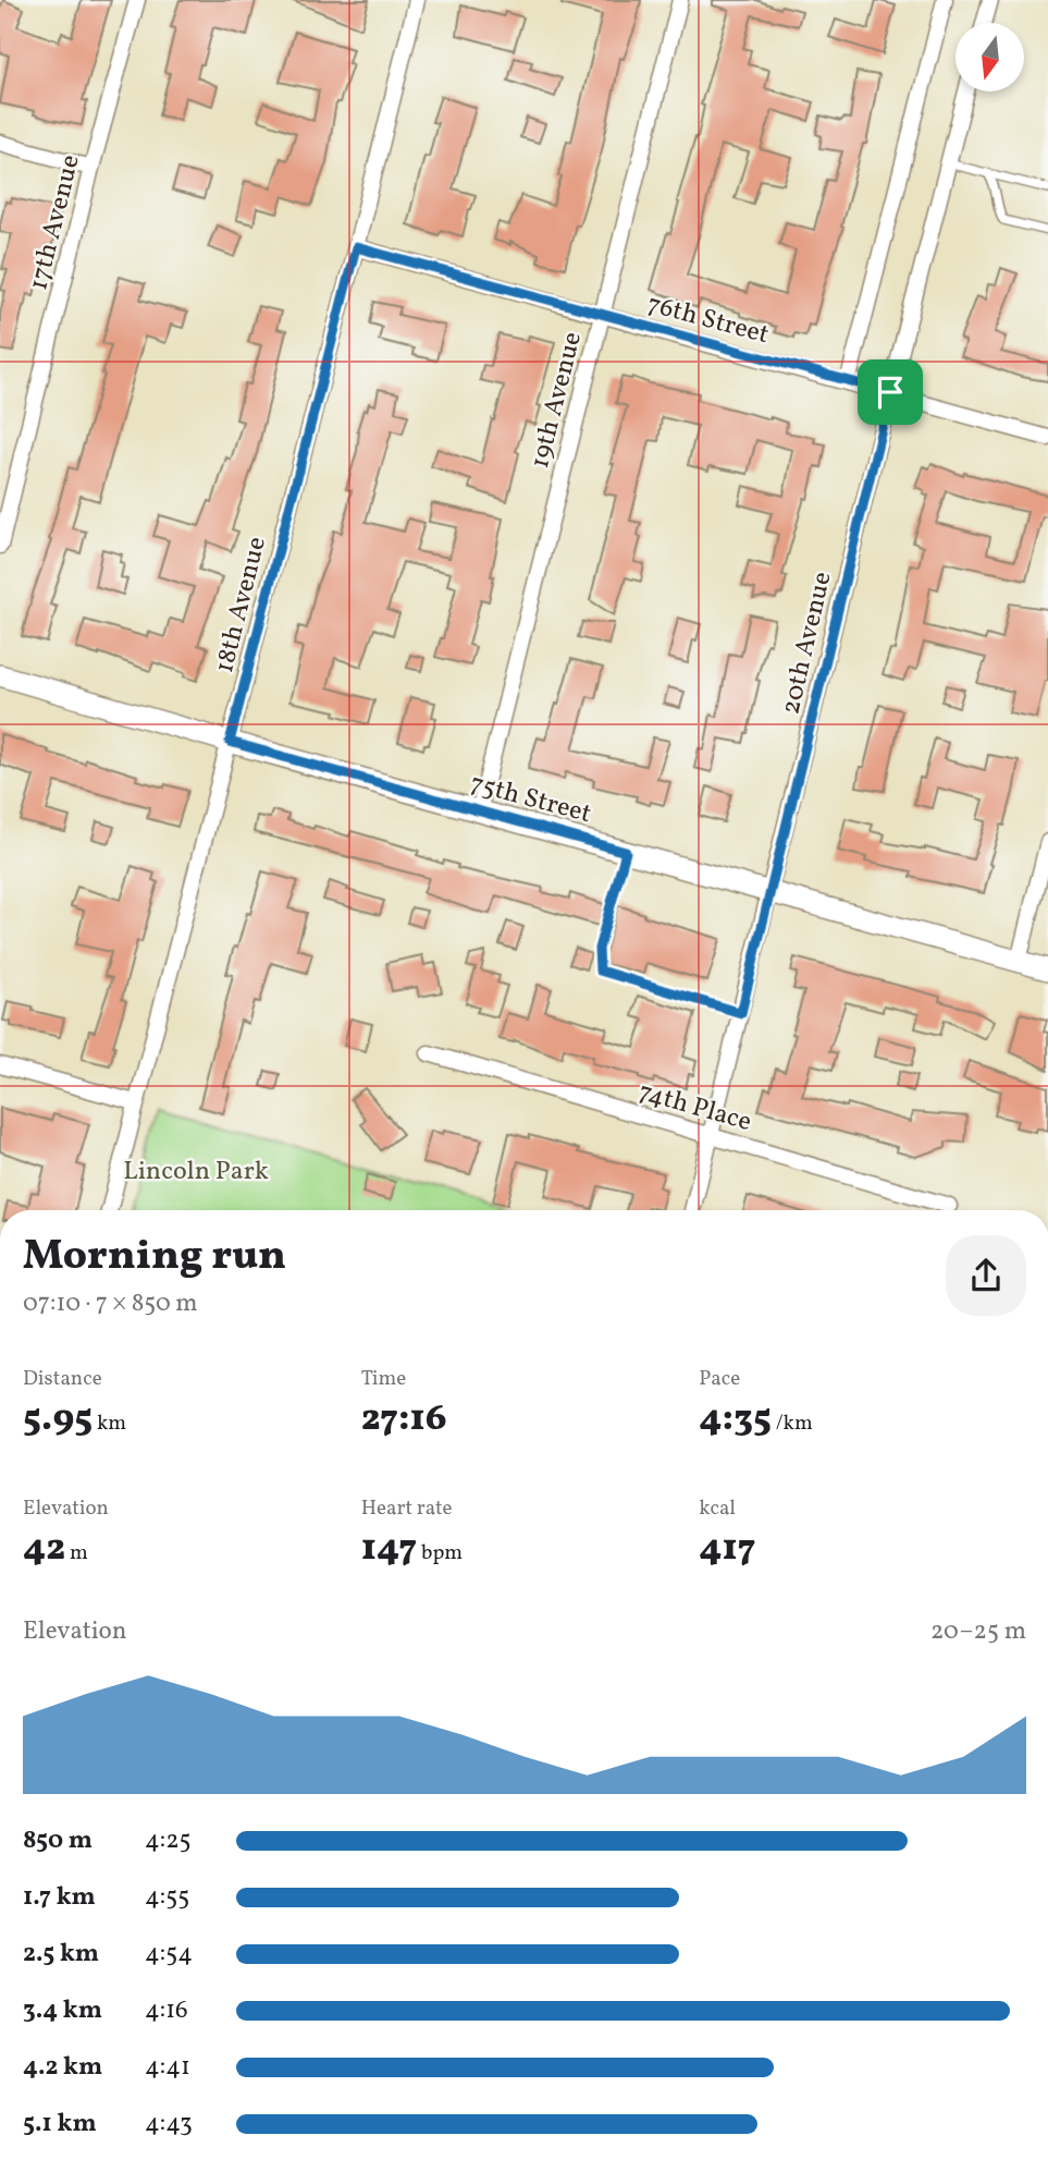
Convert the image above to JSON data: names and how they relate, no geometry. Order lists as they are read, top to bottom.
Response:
{
  "streets": {
    "street": [
      "17th Avenue",
      "76th Street",
      "19th Avenue",
      "18th Avenue",
      "20th Avenue",
      "75th Street",
      "74th Place"
    ]
  },
  "crossings": [
    ["76th Street", "19th Avenue"],
    ["76th Street", "18th Avenue"],
    ["76th Street", "20th Avenue"],
    ["19th Avenue", "75th Street"],
    ["18th Avenue", "75th Street"],
    ["20th Avenue", "75th Street"],
    ["20th Avenue", "74th Place"]
  ],
  "parks": ["Lincoln Park"],
  "north": "bottom",
  "page": {
    "heading": ["Morning run", "07:10 · 7 × 850 m"],
    "stats": [
      ["Distance", "5.95 km"],
      ["Time", "27:16"],
      ["Pace", "4:35 /km"],
      ["Elevation", "42 m"],
      ["Heart rate", "147 bpm"],
      ["kcal", "417"]
    ],
    "chart": ["Elevation", "20–25 m"],
    "list": [
      {
        "name": "850 m",
        "note": "4:25"
      },
      {
        "name": "1.7 km",
        "note": "4:55"
      },
      {
        "name": "2.5 km",
        "note": "4:54"
      },
      {
        "name": "3.4 km",
        "note": "4:16"
      },
      {
        "name": "4.2 km",
        "note": "4:41"
      },
      {
        "name": "5.1 km",
        "note": "4:43"
      }
    ]
  }
}
